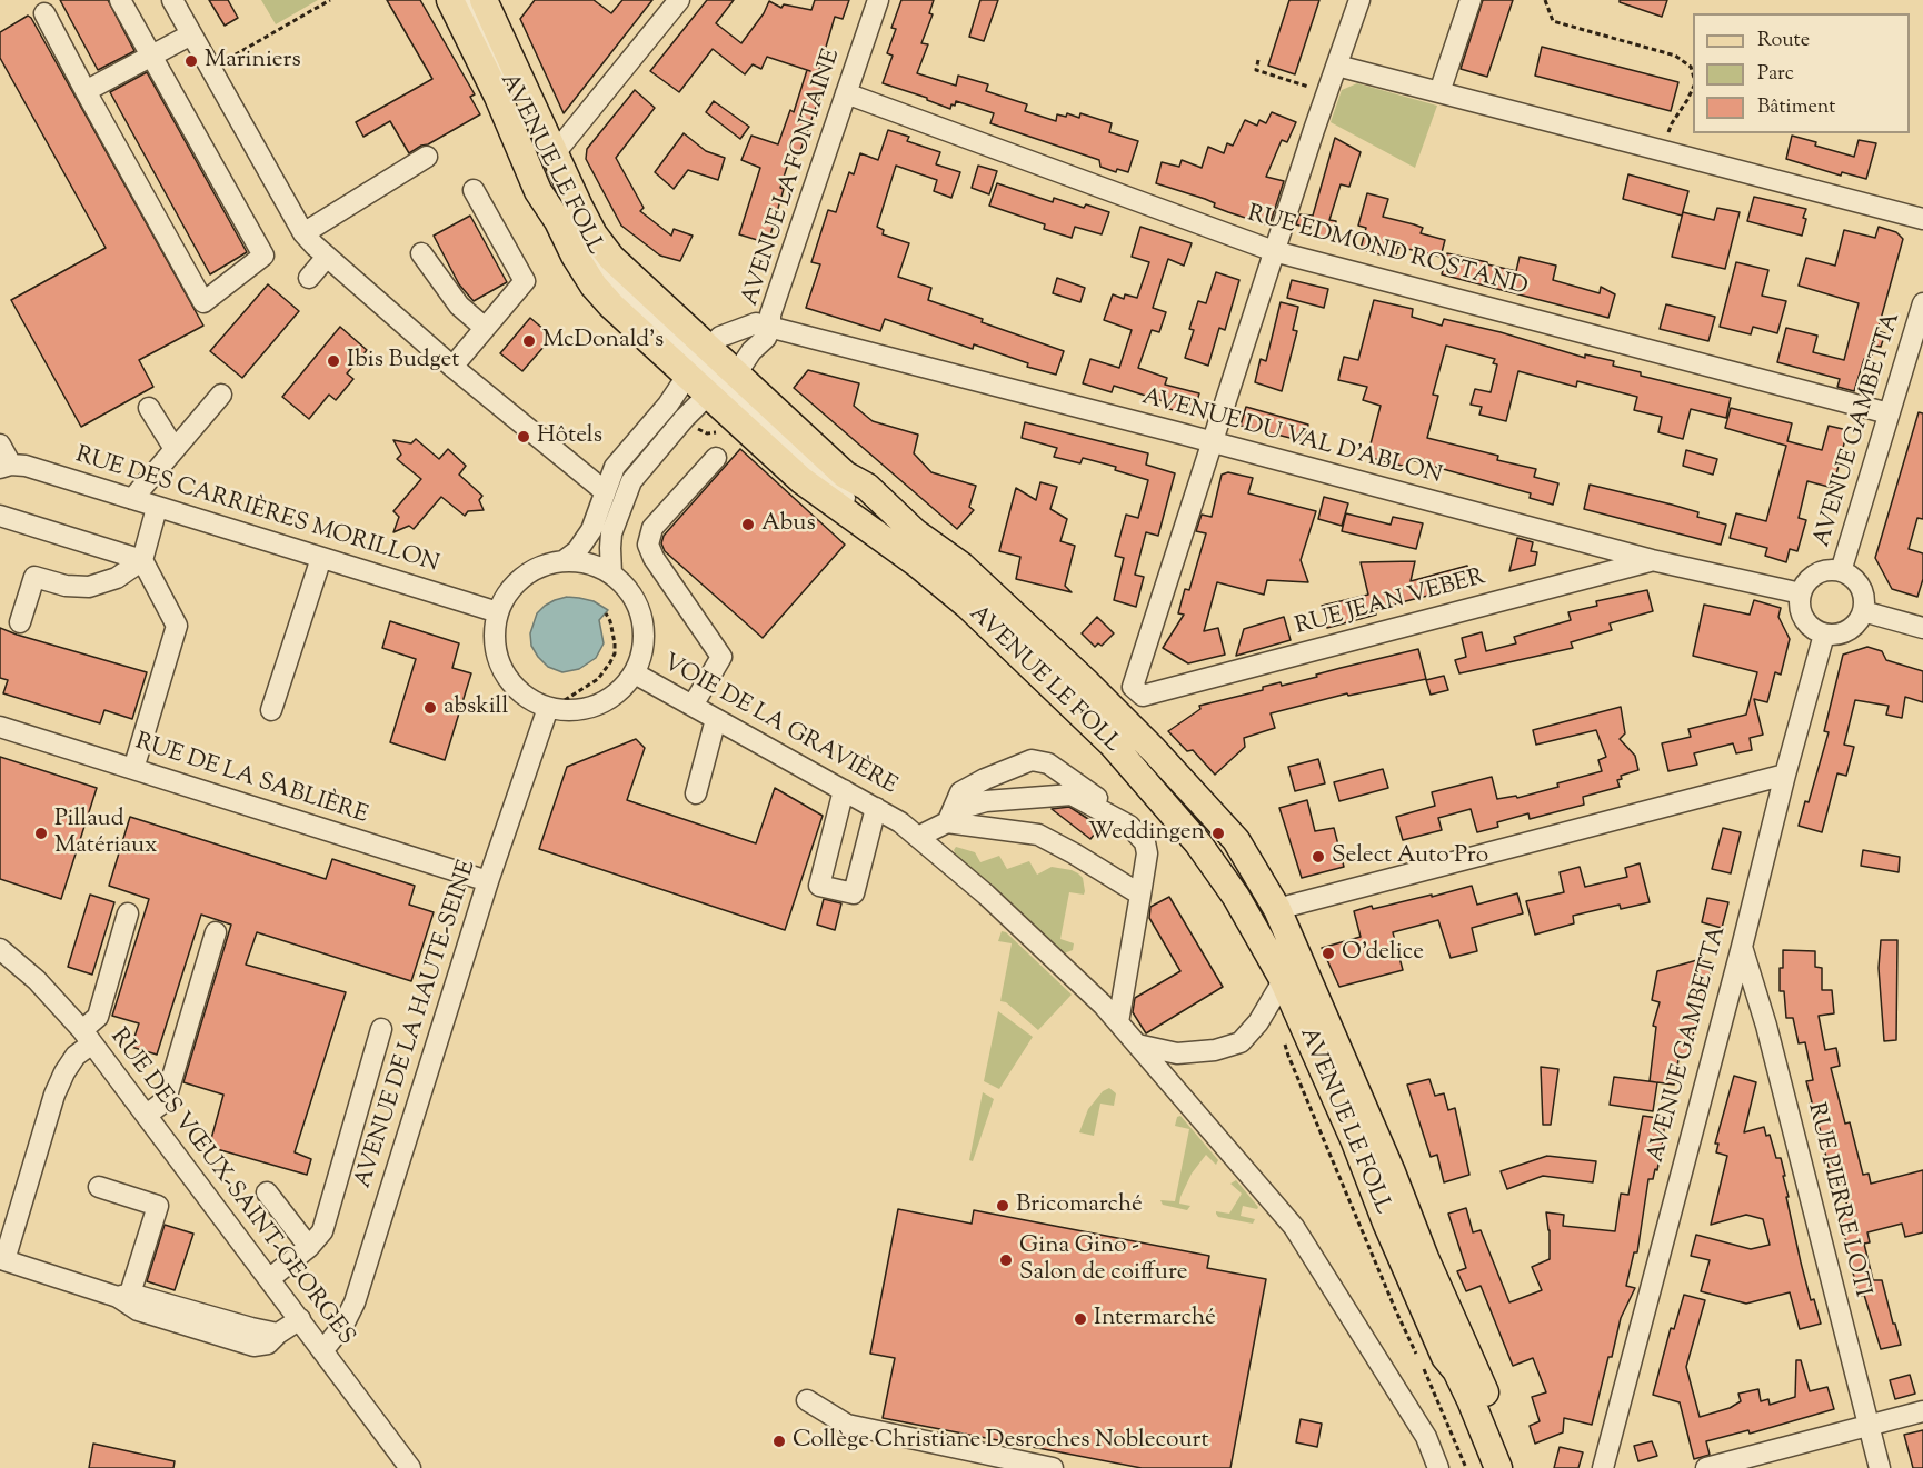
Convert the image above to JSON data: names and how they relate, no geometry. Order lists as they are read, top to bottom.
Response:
{
  "streets": {
    "main road": ["AVENUE LE FOLL"],
    "street": [
      "AVENUE LA FONTAINE",
      "RUE EDMOND ROSTAND",
      "AVENUE GAMBETTA",
      "AVENUE DU VAL D'ABLON",
      "RUE DES CARRIÈRES MORILLON",
      "RUE JEAN VEBER",
      "VOIE DE LA GRAVIÈRE",
      "RUE DE LA SABLIÈRE",
      "AVENUE DE LA HAUTE-SEINE",
      "RUE DES VŒUX-SAINT-GEORGES",
      "RUE PIERRE LOTI"
    ]
  },
  "crossings": [
    ["AVENUE LE FOLL", "AVENUE LA FONTAINE"],
    ["AVENUE LA FONTAINE", "RUE EDMOND ROSTAND"],
    ["AVENUE LA FONTAINE", "AVENUE DU VAL D'ABLON"],
    ["RUE EDMOND ROSTAND", "AVENUE GAMBETTA"],
    ["AVENUE GAMBETTA", "AVENUE DU VAL D'ABLON"],
    ["AVENUE GAMBETTA", "RUE PIERRE LOTI"],
    ["AVENUE DU VAL D'ABLON", "RUE JEAN VEBER"],
    ["RUE DES CARRIÈRES MORILLON", "VOIE DE LA GRAVIÈRE"],
    ["RUE DES CARRIÈRES MORILLON", "AVENUE DE LA HAUTE-SEINE"],
    ["VOIE DE LA GRAVIÈRE", "AVENUE DE LA HAUTE-SEINE"],
    ["RUE DE LA SABLIÈRE", "AVENUE DE LA HAUTE-SEINE"],
    ["AVENUE DE LA HAUTE-SEINE", "RUE DES VŒUX-SAINT-GEORGES"]
  ],
  "places": [
    "Mariniers",
    "McDonald's",
    "Ibis Budget",
    "Hôtels",
    "Abus",
    "abskill",
    "Pillaud Matériaux",
    "Weddingen",
    "Select Auto Pro",
    "O'delice",
    "Bricomarché",
    "Gina Gino - Salon de coiffure",
    "Intermarché",
    "Collège Christiane Desroches Noblecourt"
  ],
  "legend": ["Route", "Parc", "Bâtiment"]
}
